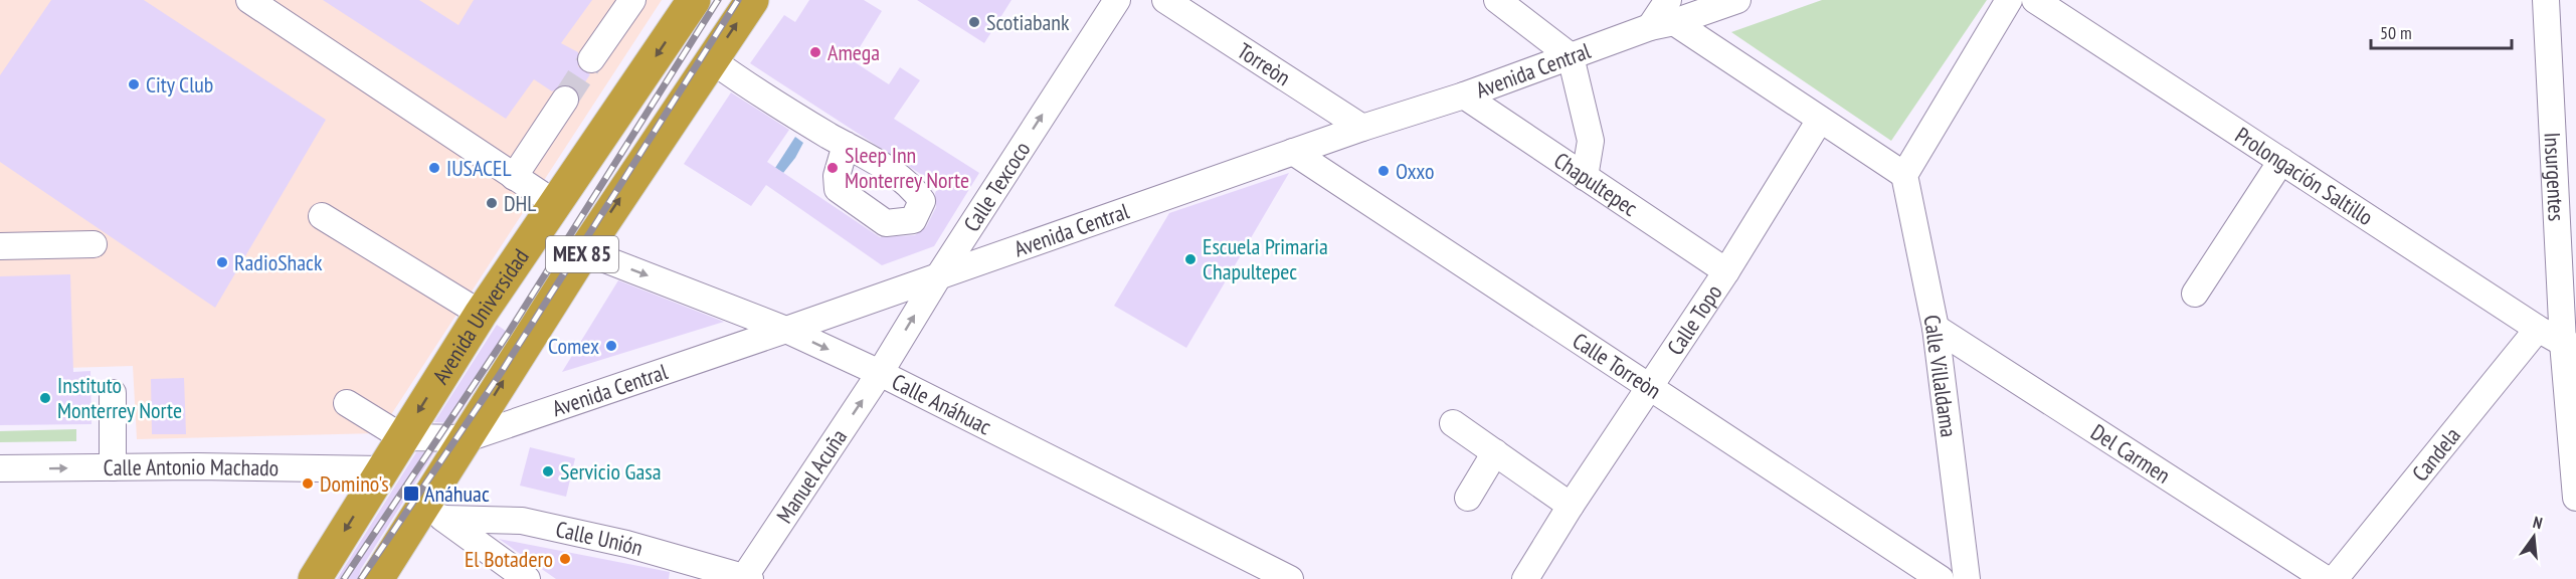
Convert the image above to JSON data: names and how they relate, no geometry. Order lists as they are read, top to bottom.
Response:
{
  "streets": {
    "highway": ["MEX 85", "Avenida Universidad"],
    "street": [
      "Torreòn",
      "Avenida Central",
      "Prolongación Saltillo",
      "Insurgentes",
      "Chapultepec",
      "Calle Texcoco",
      "Calle Topo",
      "Calle Torreòn",
      "Calle Villaldama",
      "Calle Anáhuac",
      "Del Carmen",
      "Candela",
      "Calle Antonio Machado",
      "Manuel Acuña",
      "Calle Unión"
    ]
  },
  "crossings": [
    ["Torreòn", "Avenida Central"],
    ["Avenida Central", "Chapultepec"],
    ["Avenida Central", "Calle Texcoco"],
    ["Avenida Central", "MEX 85"],
    ["Avenida Central", "Avenida Universidad"],
    ["Avenida Central", "Calle Torreòn"],
    ["Avenida Central", "Calle Anáhuac"],
    ["Prolongación Saltillo", "Insurgentes"],
    ["Prolongación Saltillo", "Candela"],
    ["Chapultepec", "Calle Topo"],
    ["Calle Texcoco", "Calle Anáhuac"],
    ["Calle Texcoco", "Manuel Acuña"],
    ["MEX 85", "Calle Anáhuac"],
    ["MEX 85", "Calle Unión"],
    ["Avenida Universidad", "Calle Antonio Machado"],
    ["Calle Topo", "Calle Torreòn"],
    ["Calle Villaldama", "Del Carmen"],
    ["Calle Anáhuac", "Manuel Acuña"],
    ["Manuel Acuña", "Calle Unión"]
  ],
  "one_way": ["Calle Texcoco", "Manuel Acuña"],
  "places": {
    "other": [
      "Scotiabank",
      "Amega",
      "City Club",
      "IUSACEL",
      "Sleep Inn Monterrey Norte",
      "Oxxo",
      "DHL",
      "Escuela Primaria Chapultepec",
      "RadioShack",
      "Comex",
      "Instituto Monterrey Norte",
      "Servicio Gasa",
      "Domino's",
      "El Botadero"
    ],
    "transit": ["Anáhuac"]
  },
  "scale_bar": "50 m",
  "north": "top"
}
